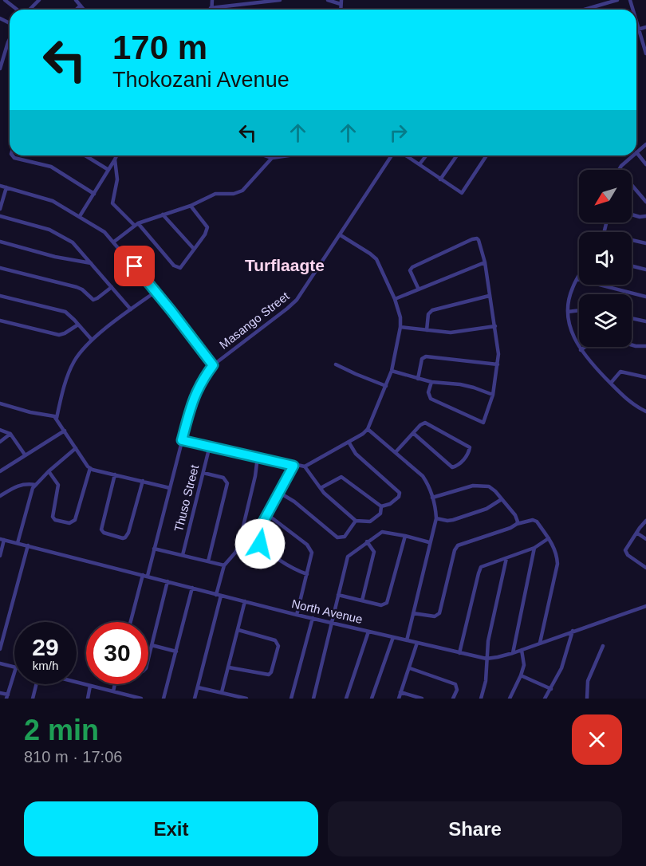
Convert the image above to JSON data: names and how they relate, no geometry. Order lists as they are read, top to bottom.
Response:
{
  "streets": {
    "street": ["Masango Street", "Thuso Street", "North Avenue"]
  },
  "crossings": [
    ["Masango Street", "North Avenue"]
  ],
  "districts": ["Turflaagte"],
  "north": "bottom left",
  "page": {
    "turn": ["170 m", "Thokozani Avenue"],
    "speed": "29 km/h",
    "limit": "30",
    "heading": ["2 min", "810 m · 17:06"],
    "buttons": ["Exit", "Share"]
  }
}
